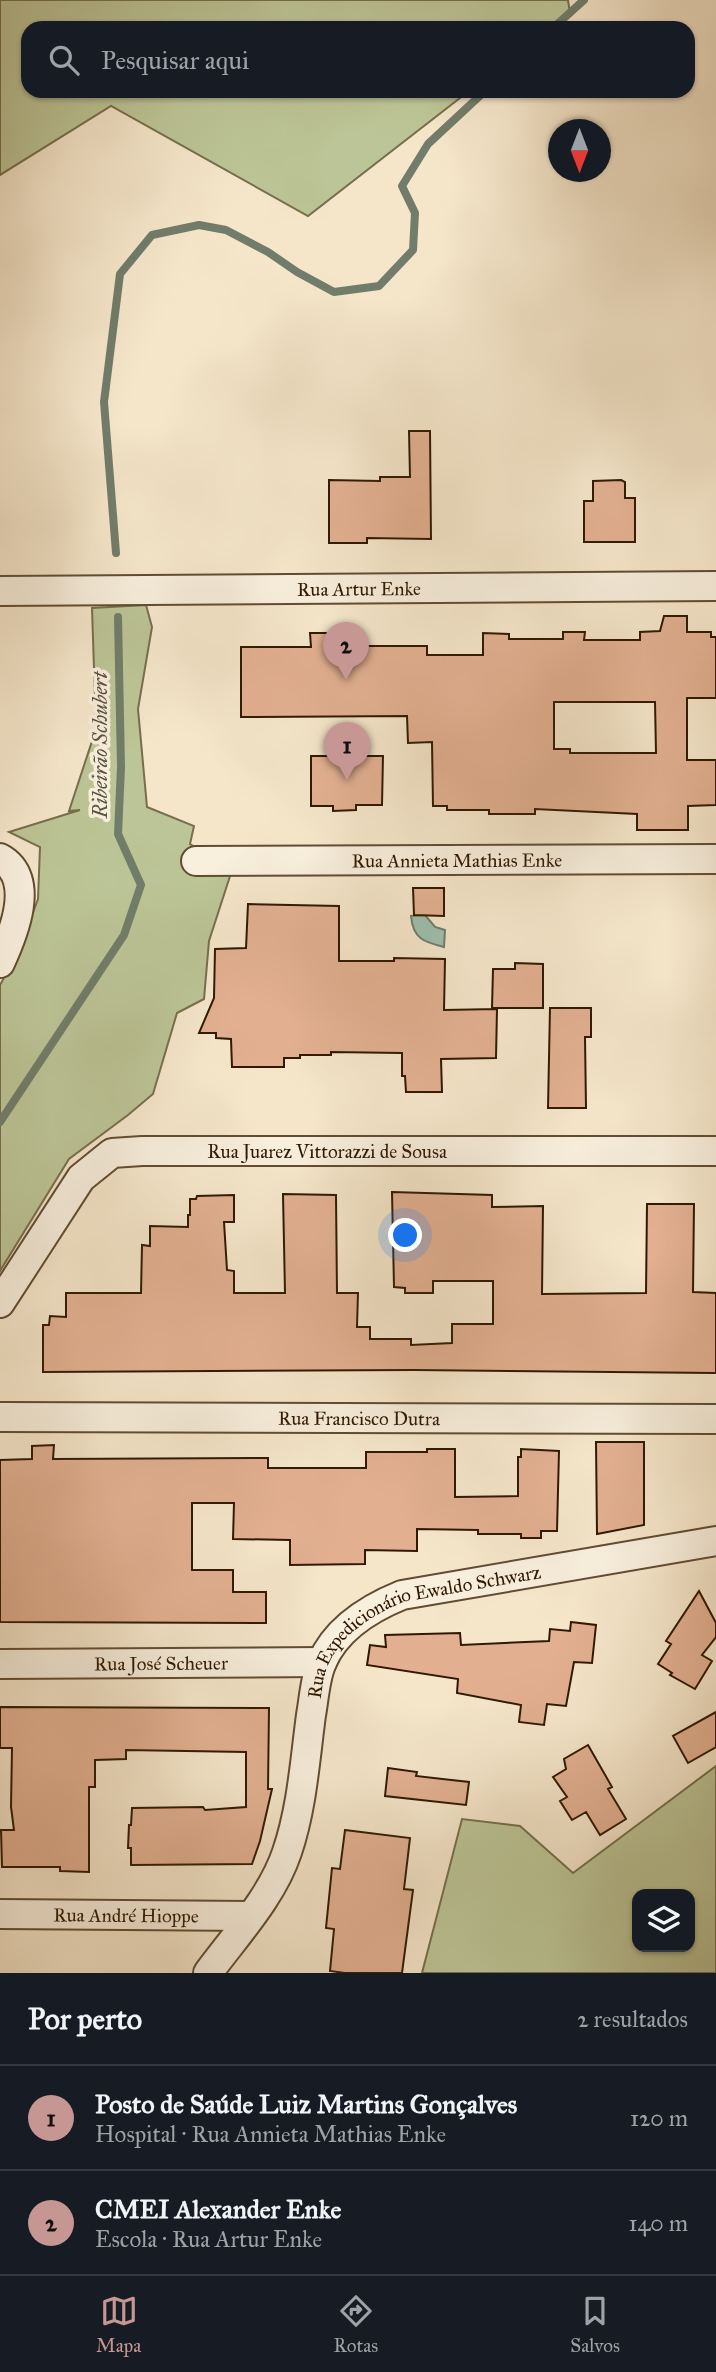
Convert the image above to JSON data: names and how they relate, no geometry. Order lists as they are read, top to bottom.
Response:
{
  "streets": {
    "street": [
      "Rua Artur Enke",
      "Rua Annieta Mathias Enke",
      "Rua Juarez Vittorazzi de Sousa",
      "Rua Francisco Dutra",
      "Rua Expedicionário Ewaldo Schwarz",
      "Rua José Scheuer",
      "Rua André Hioppe"
    ]
  },
  "crossings": [
    ["Rua Expedicionário Ewaldo Schwarz", "Rua José Scheuer"],
    ["Rua Expedicionário Ewaldo Schwarz", "Rua André Hioppe"]
  ],
  "water": ["Ribeirão Schubert"],
  "north": "bottom",
  "page": {
    "search": "Pesquisar aqui",
    "pins": ["2", "1"],
    "heading": ["Por perto", "2 resultados"],
    "list": [
      {
        "mark": "1",
        "name": "Posto de Saúde Luiz Martins Gonçalves",
        "note": "Hospital · Rua Annieta Mathias Enke",
        "value": "120 m"
      },
      {
        "mark": "2",
        "name": "CMEI Alexander Enke",
        "note": "Escola · Rua Artur Enke",
        "value": "140 m"
      }
    ],
    "nav": ["Mapa", "Rotas", "Salvos"]
  }
}
